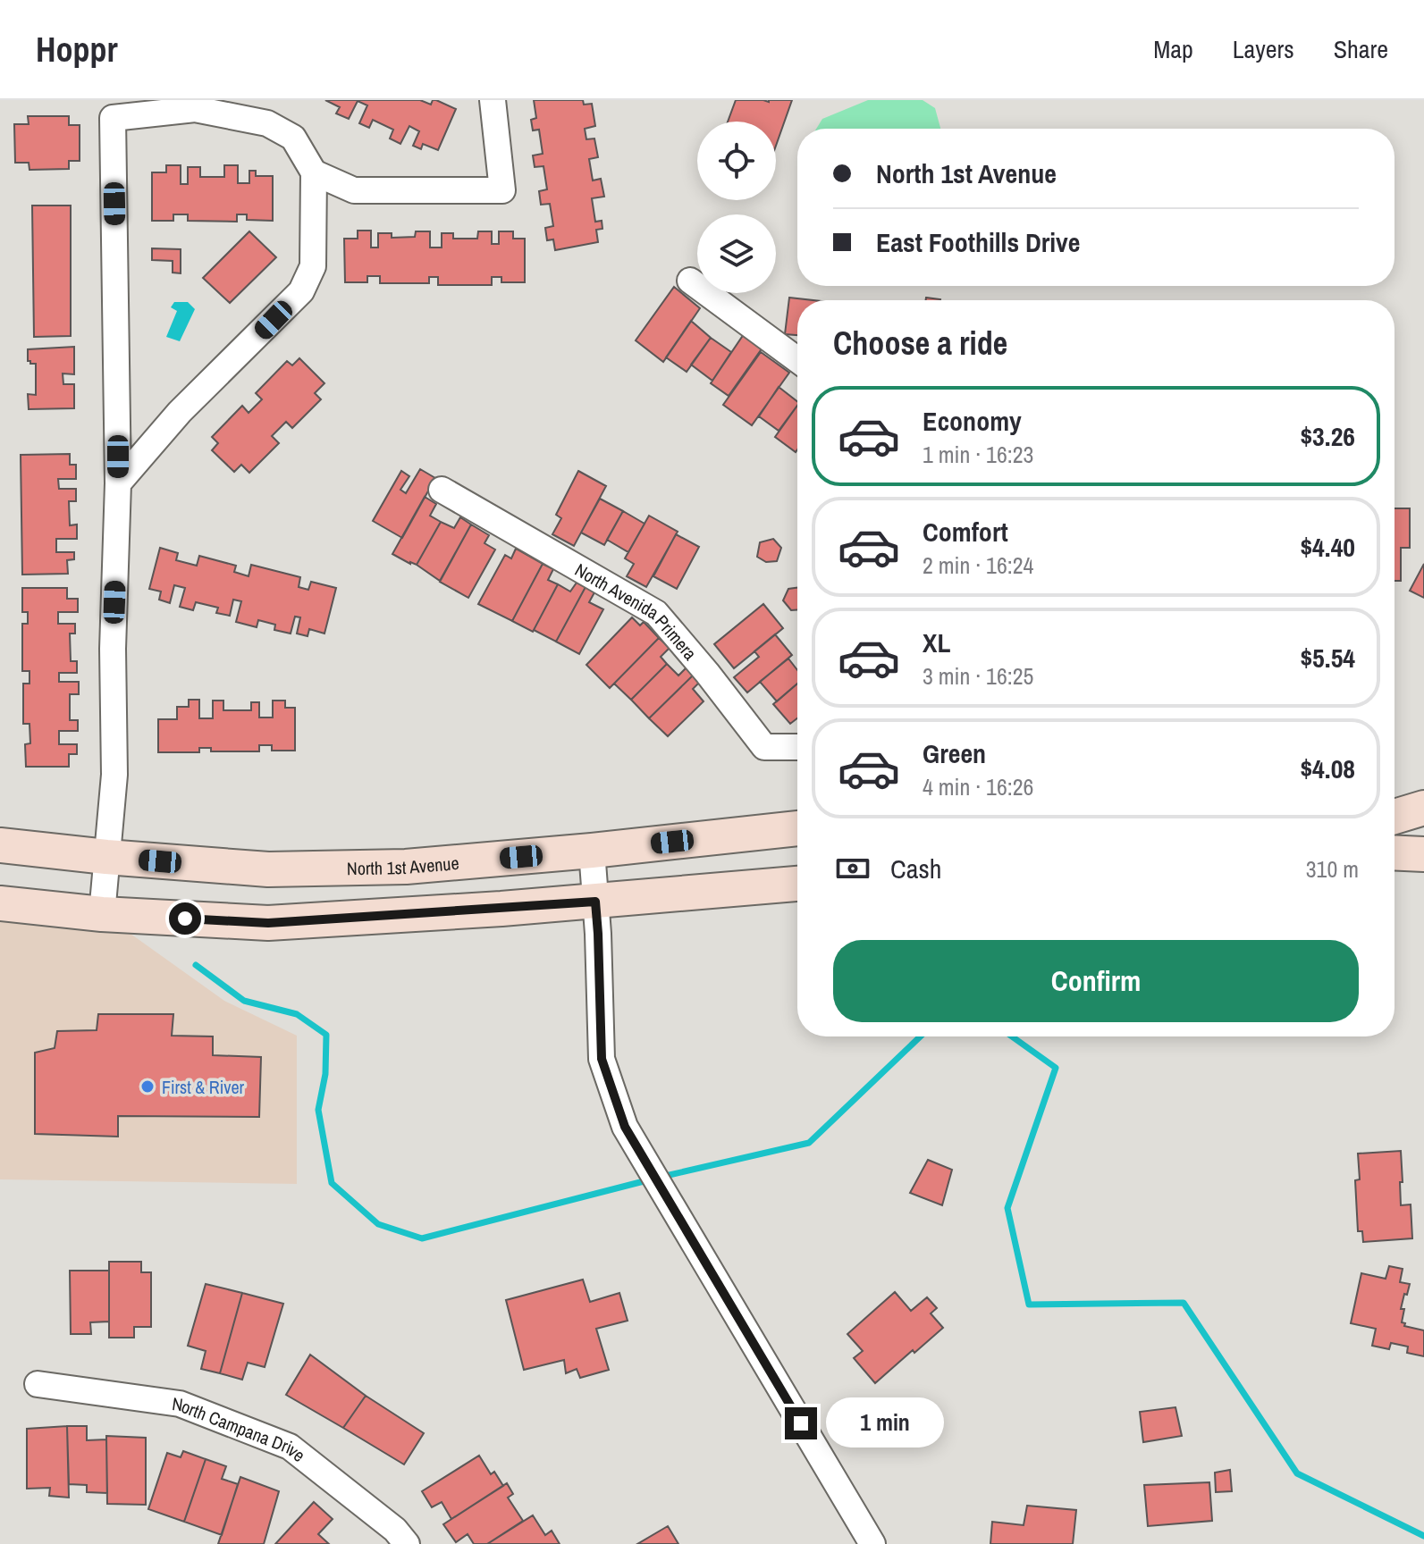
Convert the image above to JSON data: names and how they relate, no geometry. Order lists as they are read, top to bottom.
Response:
{
  "streets": {
    "main road": ["North 1st Avenue"],
    "street": ["North Avenida Primera", "North Campana Drive"]
  },
  "places": ["First & River"],
  "page": {
    "header": "Hoppr",
    "nav": ["Map", "Layers", "Share"],
    "banner": ["North 1st Avenue", "East Foothills Drive"],
    "heading": "Choose a ride",
    "list": [
      {
        "name": "Economy",
        "note": "1 min · 16:23",
        "value": "$3.26"
      },
      {
        "name": "Comfort",
        "note": "2 min · 16:24",
        "value": "$4.40"
      },
      {
        "name": "XL",
        "note": "3 min · 16:25",
        "value": "$5.54"
      },
      {
        "name": "Green",
        "note": "4 min · 16:26",
        "value": "$4.08"
      }
    ],
    "pay": ["Cash", "310 m"],
    "buttons": "Confirm",
    "bubble": "1 min"
  }
}
